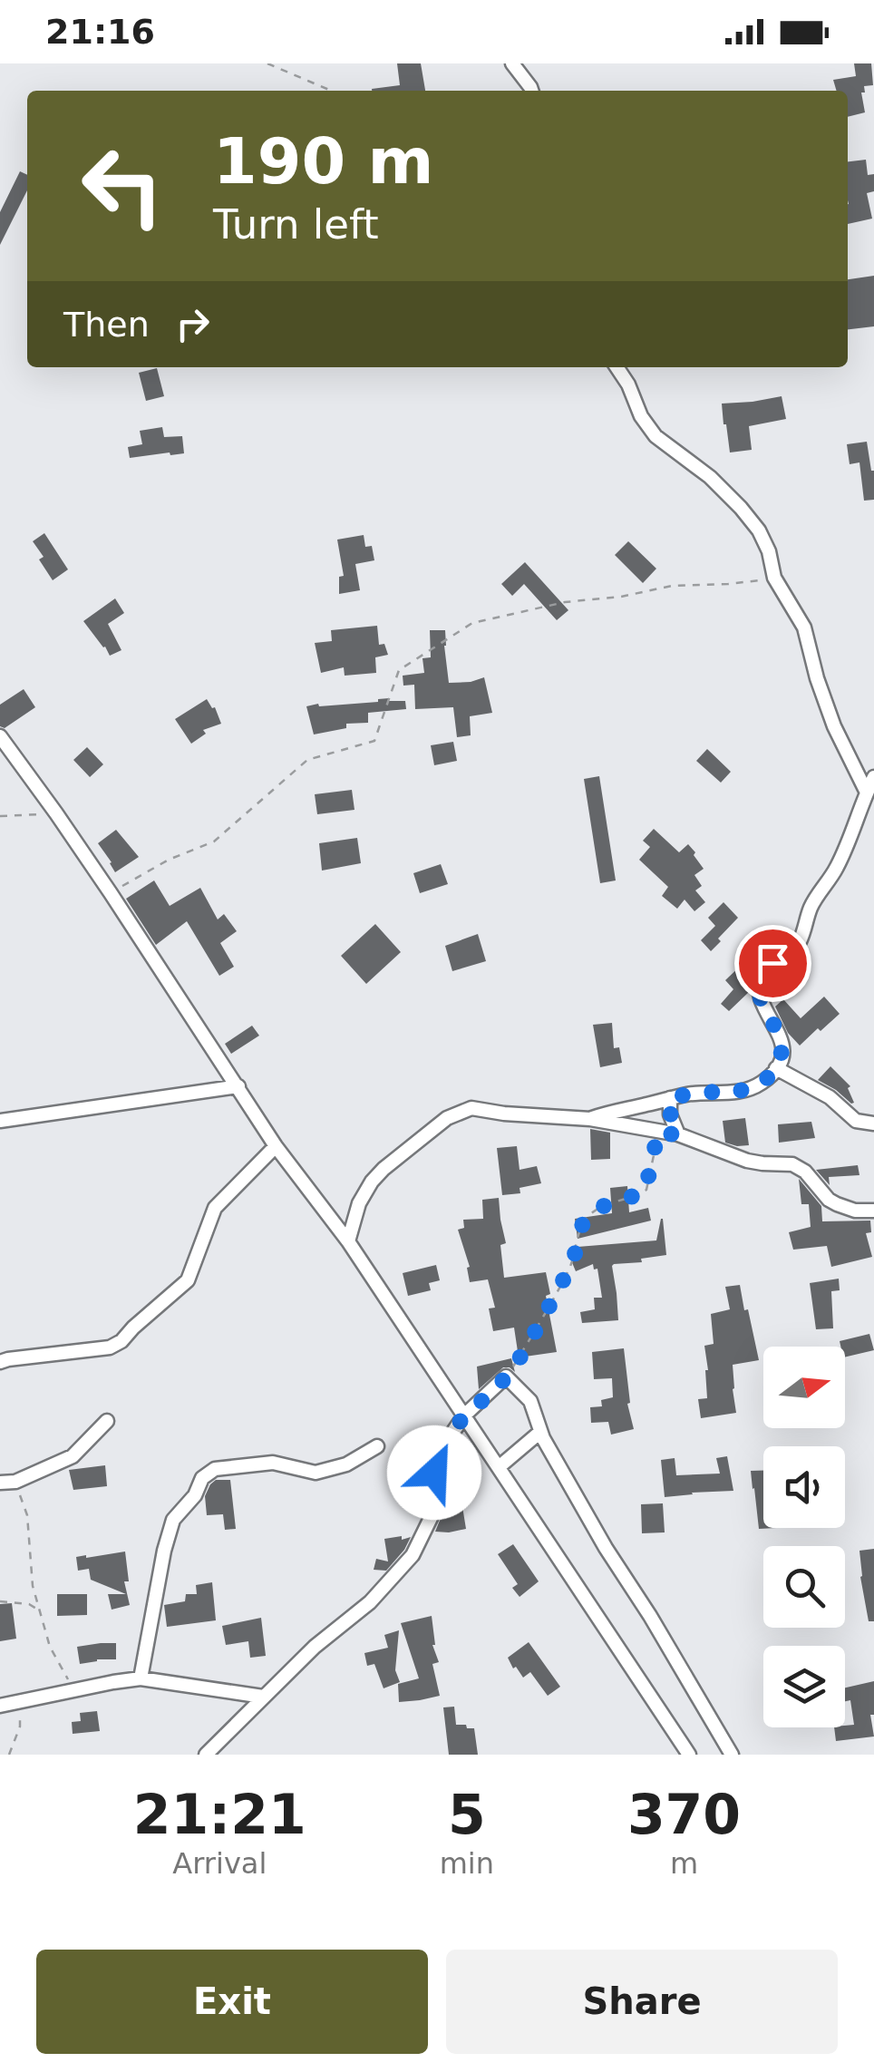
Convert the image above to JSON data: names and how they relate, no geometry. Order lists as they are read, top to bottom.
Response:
{
  "north": "right",
  "page": {
    "status": "21:16",
    "turn": ["190 m", "Turn left"],
    "then": "Then",
    "eta": [
      "21:21",
      "Arrival",
      "5",
      "min",
      "370",
      "m"
    ],
    "buttons": ["Exit", "Share"]
  }
}
